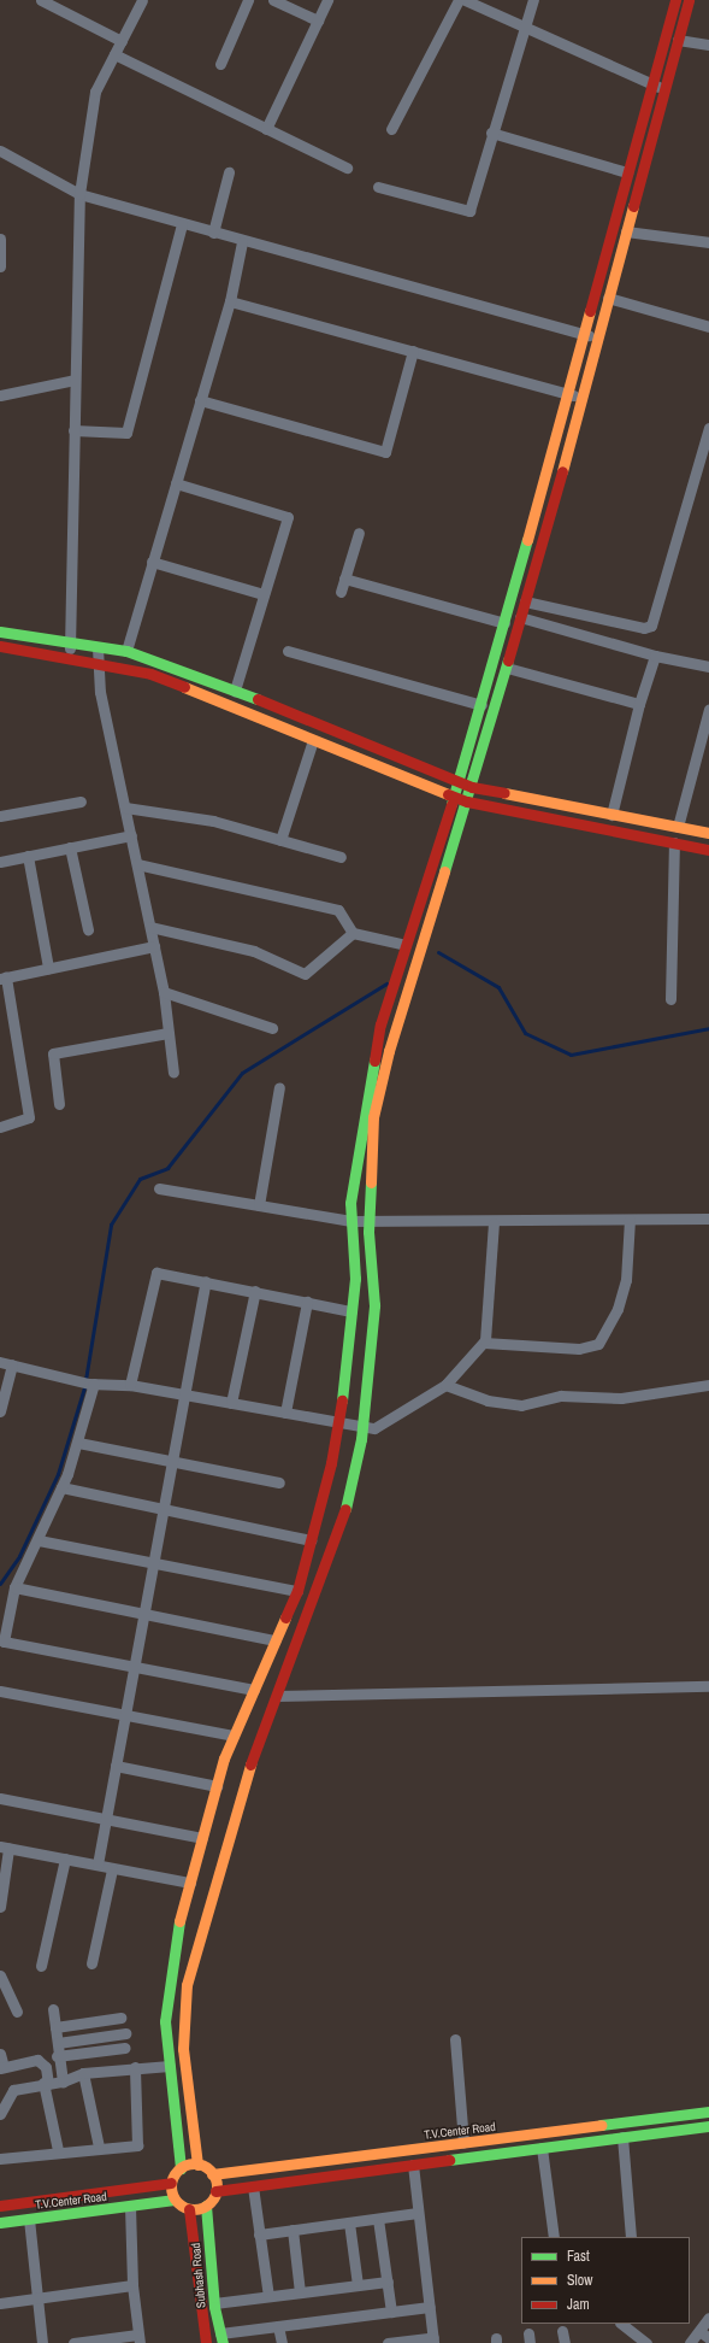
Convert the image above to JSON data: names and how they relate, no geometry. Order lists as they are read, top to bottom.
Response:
{
  "streets": {
    "street": ["T.V.Center Road", "Subhash Road"]
  },
  "crossings": [
    ["T.V.Center Road", "Subhash Road"]
  ],
  "legend": ["Fast", "Slow", "Jam"]
}
